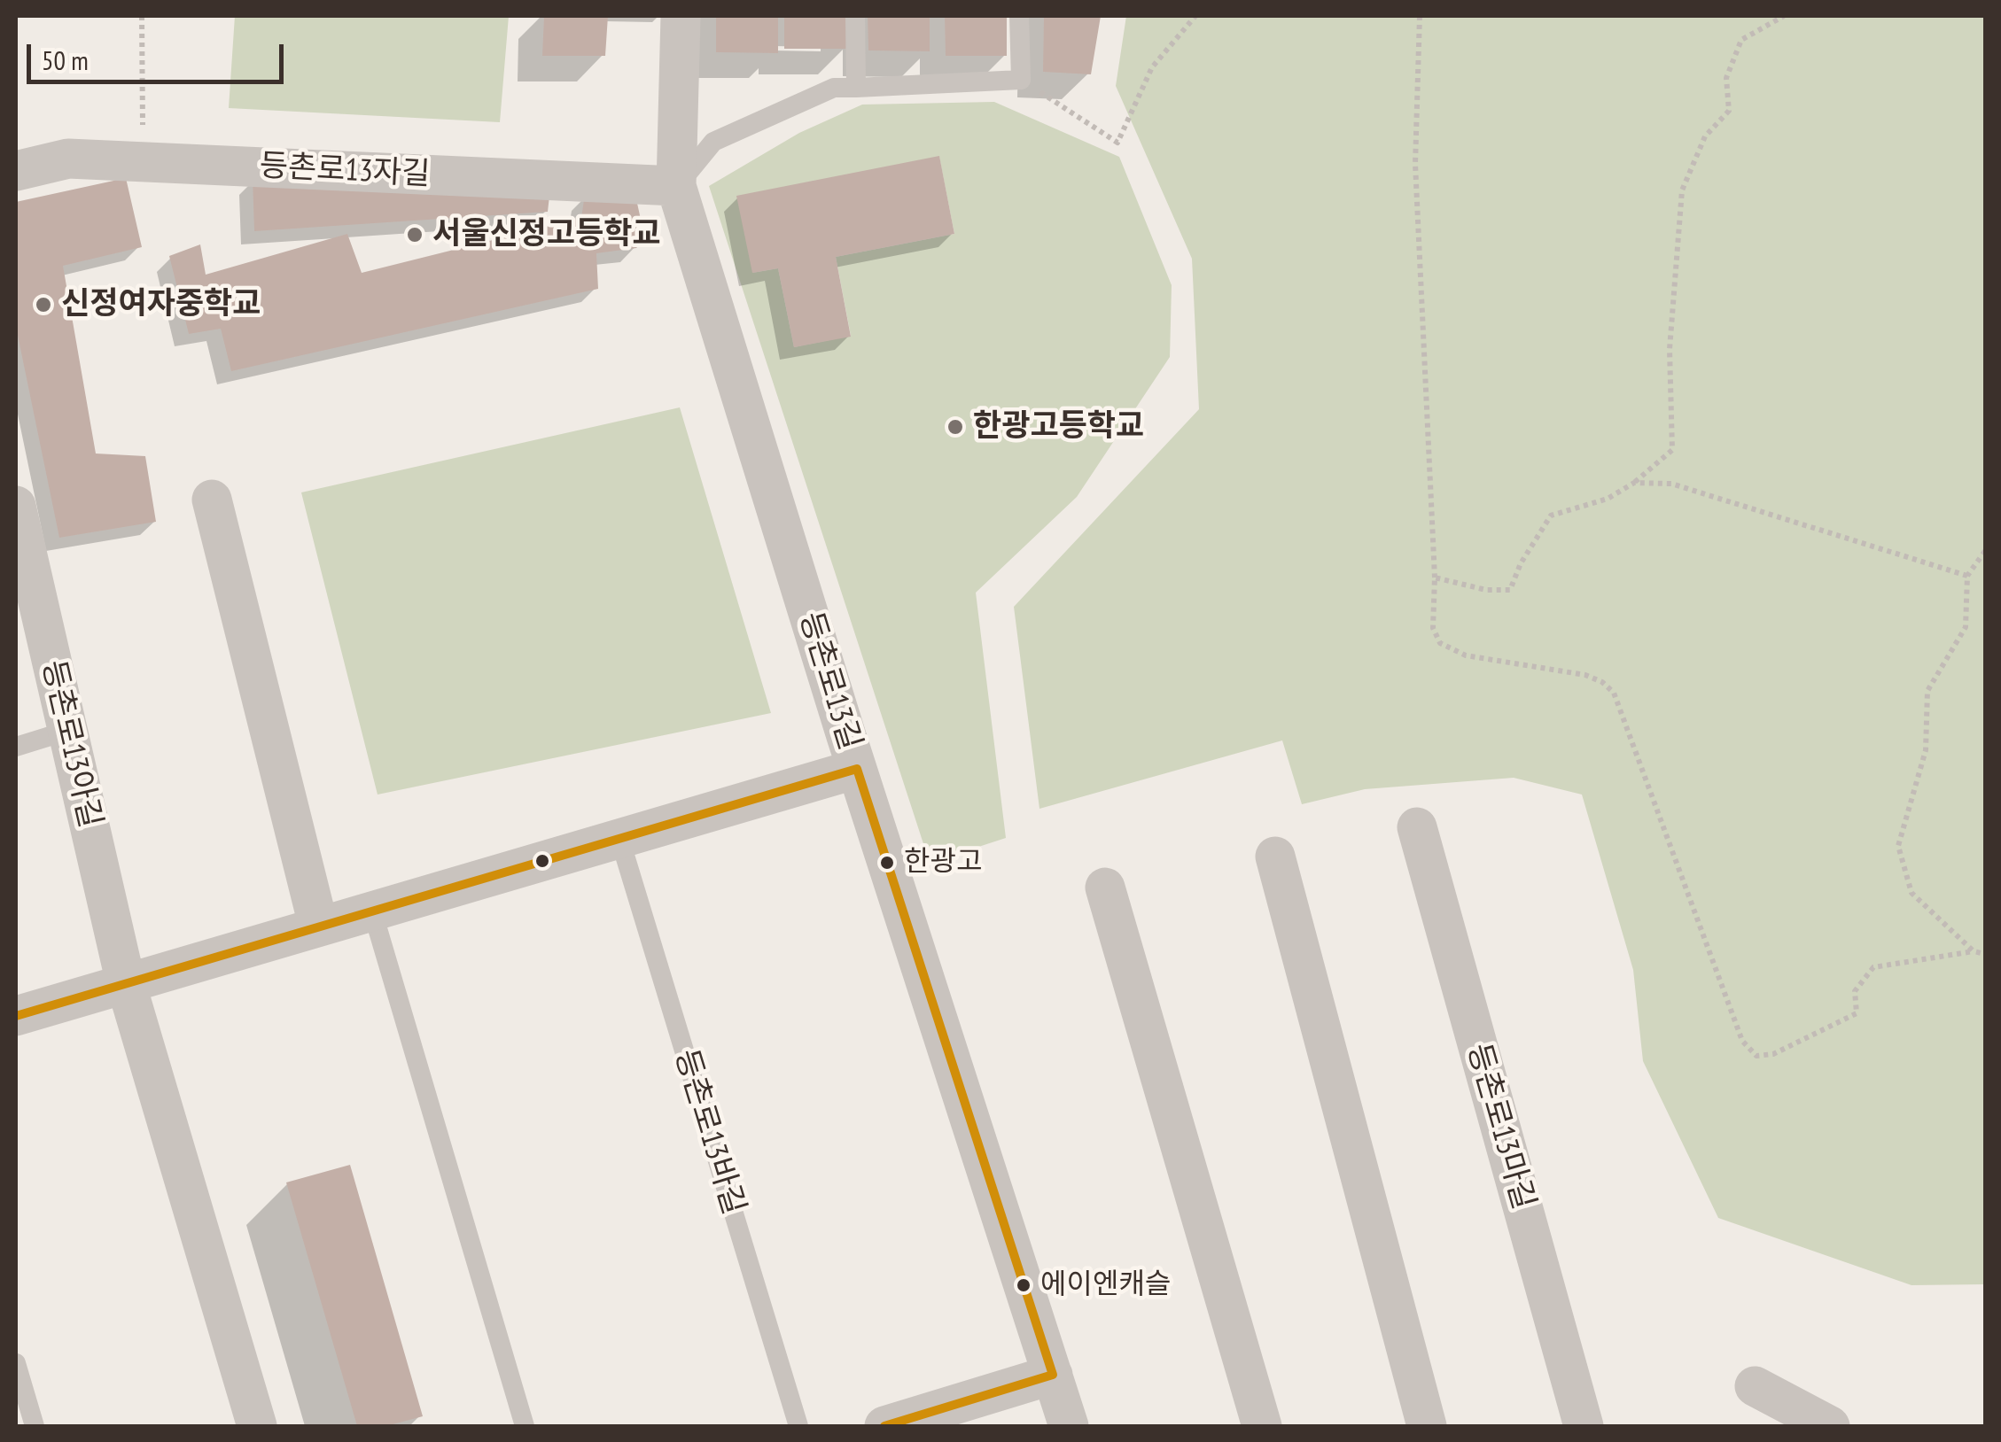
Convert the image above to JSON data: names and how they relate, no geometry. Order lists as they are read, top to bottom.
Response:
{
  "streets": {
    "street": [
      "등촌로13자길",
      "등촌로13길",
      "등촌로13아길",
      "등촌로13마길"
    ],
    "lane": ["등촌로13바길"]
  },
  "crossings": [
    ["등촌로13자길", "등촌로13길"]
  ],
  "places": [
    "서울신정고등학교",
    "신정여자중학교",
    "한광고등학교",
    "한광고",
    "에이엔캐슬"
  ],
  "scale_bar": "50 m"
}
